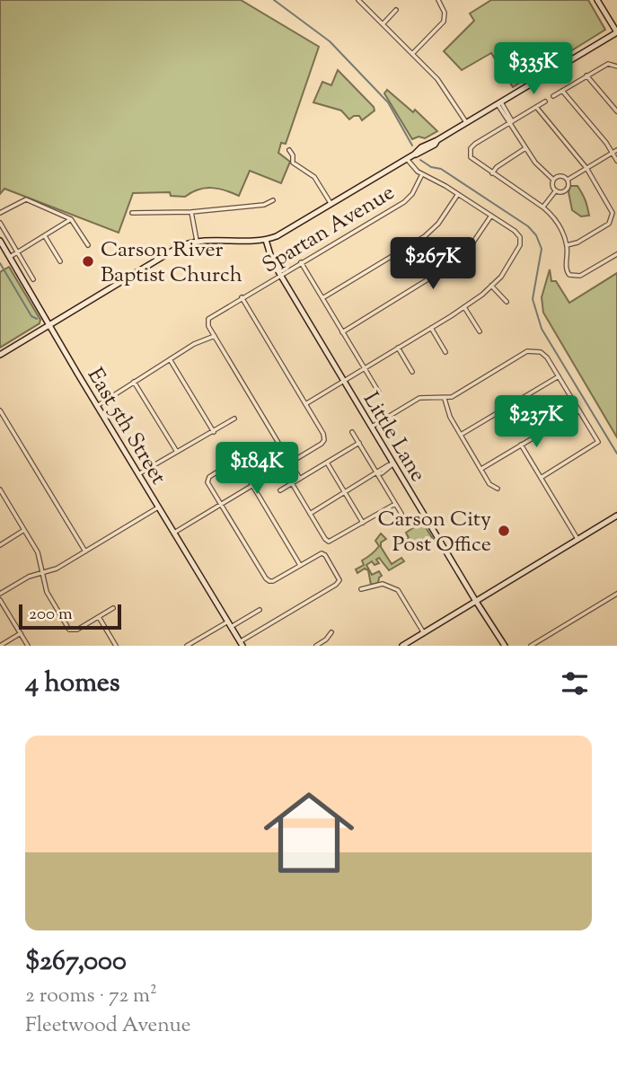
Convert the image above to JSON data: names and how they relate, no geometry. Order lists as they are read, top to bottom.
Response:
{
  "streets": {
    "main road": ["East 5th Street", "Little Lane"],
    "street": ["Spartan Avenue"]
  },
  "crossings": [
    ["Spartan Avenue", "Little Lane"]
  ],
  "places": ["Carson River Baptist Church", "Carson City Post Office"],
  "scale_bar": "200 m",
  "page": {
    "price": [
      "$335K",
      "$267K",
      "$237K",
      "$184K"
    ],
    "scale": "200 m",
    "heading": "4 homes",
    "list": [
      {
        "name": "$267,000",
        "note": "2 rooms · 72 m² · Fleetwood Avenue"
      }
    ]
  }
}
